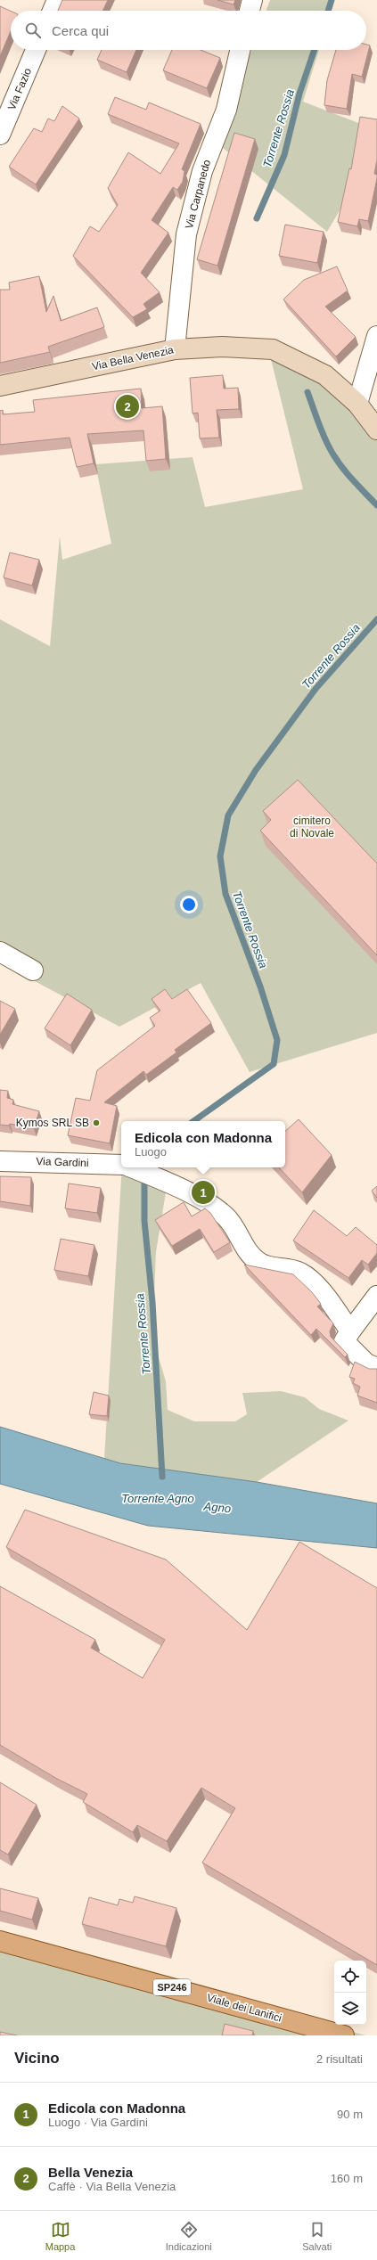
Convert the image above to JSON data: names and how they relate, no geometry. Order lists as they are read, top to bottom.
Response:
{
  "streets": {
    "main road": ["Via Bella Venezia", "SP246", "Viale dei Lanifici"],
    "street": ["Via Fazio", "Via Carpanedo", "Via Gardini"]
  },
  "crossings": [
    ["Via Carpanedo", "Via Bella Venezia"]
  ],
  "water": ["Torrente Rossia", "Torrente Agno", "Agno"],
  "parks": ["cimitero di Novale"],
  "places": ["Kymos SRL SB"],
  "page": {
    "search": "Cerca qui",
    "pins": ["2", "1"],
    "popup": ["Edicola con Madonna", "Luogo"],
    "heading": ["Vicino", "2 risultati"],
    "list": [
      {
        "mark": "1",
        "name": "Edicola con Madonna",
        "note": "Luogo · Via Gardini",
        "value": "90 m"
      },
      {
        "mark": "2",
        "name": "Bella Venezia",
        "note": "Caffè · Via Bella Venezia",
        "value": "160 m"
      }
    ],
    "nav": ["Mappa", "Indicazioni", "Salvati"]
  }
}
